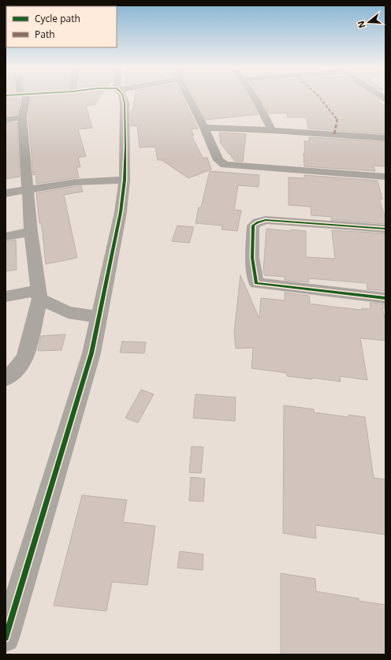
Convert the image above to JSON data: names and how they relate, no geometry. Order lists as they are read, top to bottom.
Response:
{
  "legend": ["Cycle path", "Path"],
  "north": "left"
}
